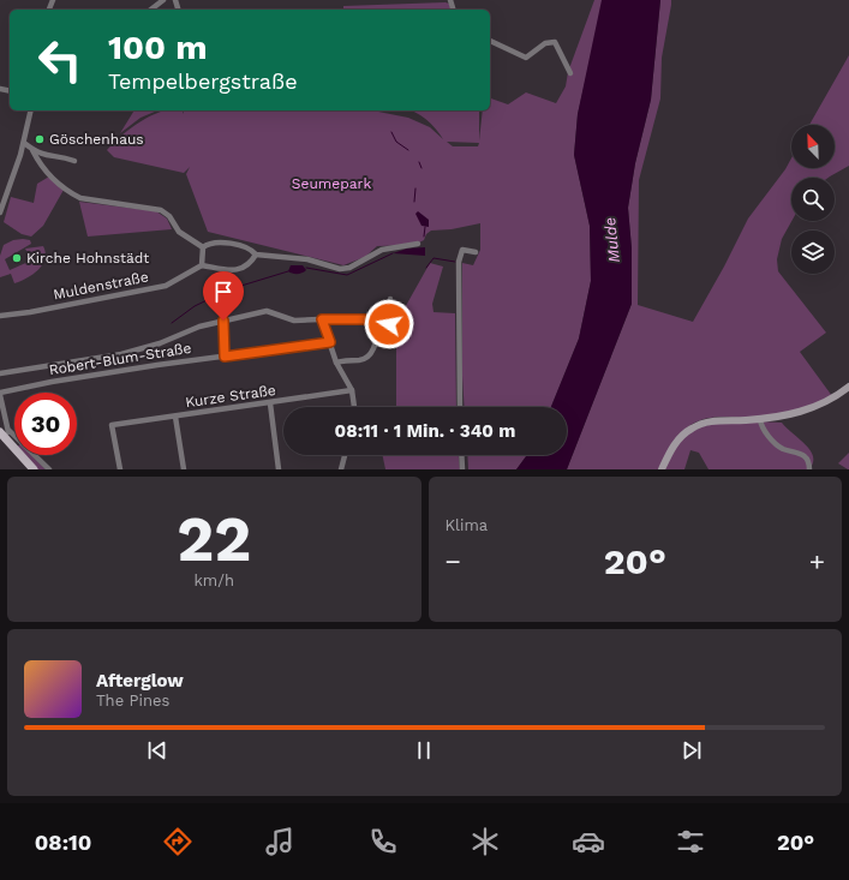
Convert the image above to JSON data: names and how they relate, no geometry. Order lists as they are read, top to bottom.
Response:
{
  "streets": {
    "street": ["Muldenstraße", "Robert-Blum-Straße", "Kurze Straße"]
  },
  "water": ["Mulde"],
  "parks": ["Seumepark"],
  "places": ["Göschenhaus", "Kirche Hohnstädt"],
  "north": "top left",
  "page": {
    "turn": ["100 m", "Tempelbergstraße"],
    "limit": "30",
    "trip": "08:11 · 1 Min. · 340 m",
    "tile": [
      ["22", "km/h"],
      "Klima"
    ],
    "heat": ["−", "20°", "+"],
    "song": ["Afterglow", "The Pines"],
    "tabs": ["08:10", "20°"]
  }
}
